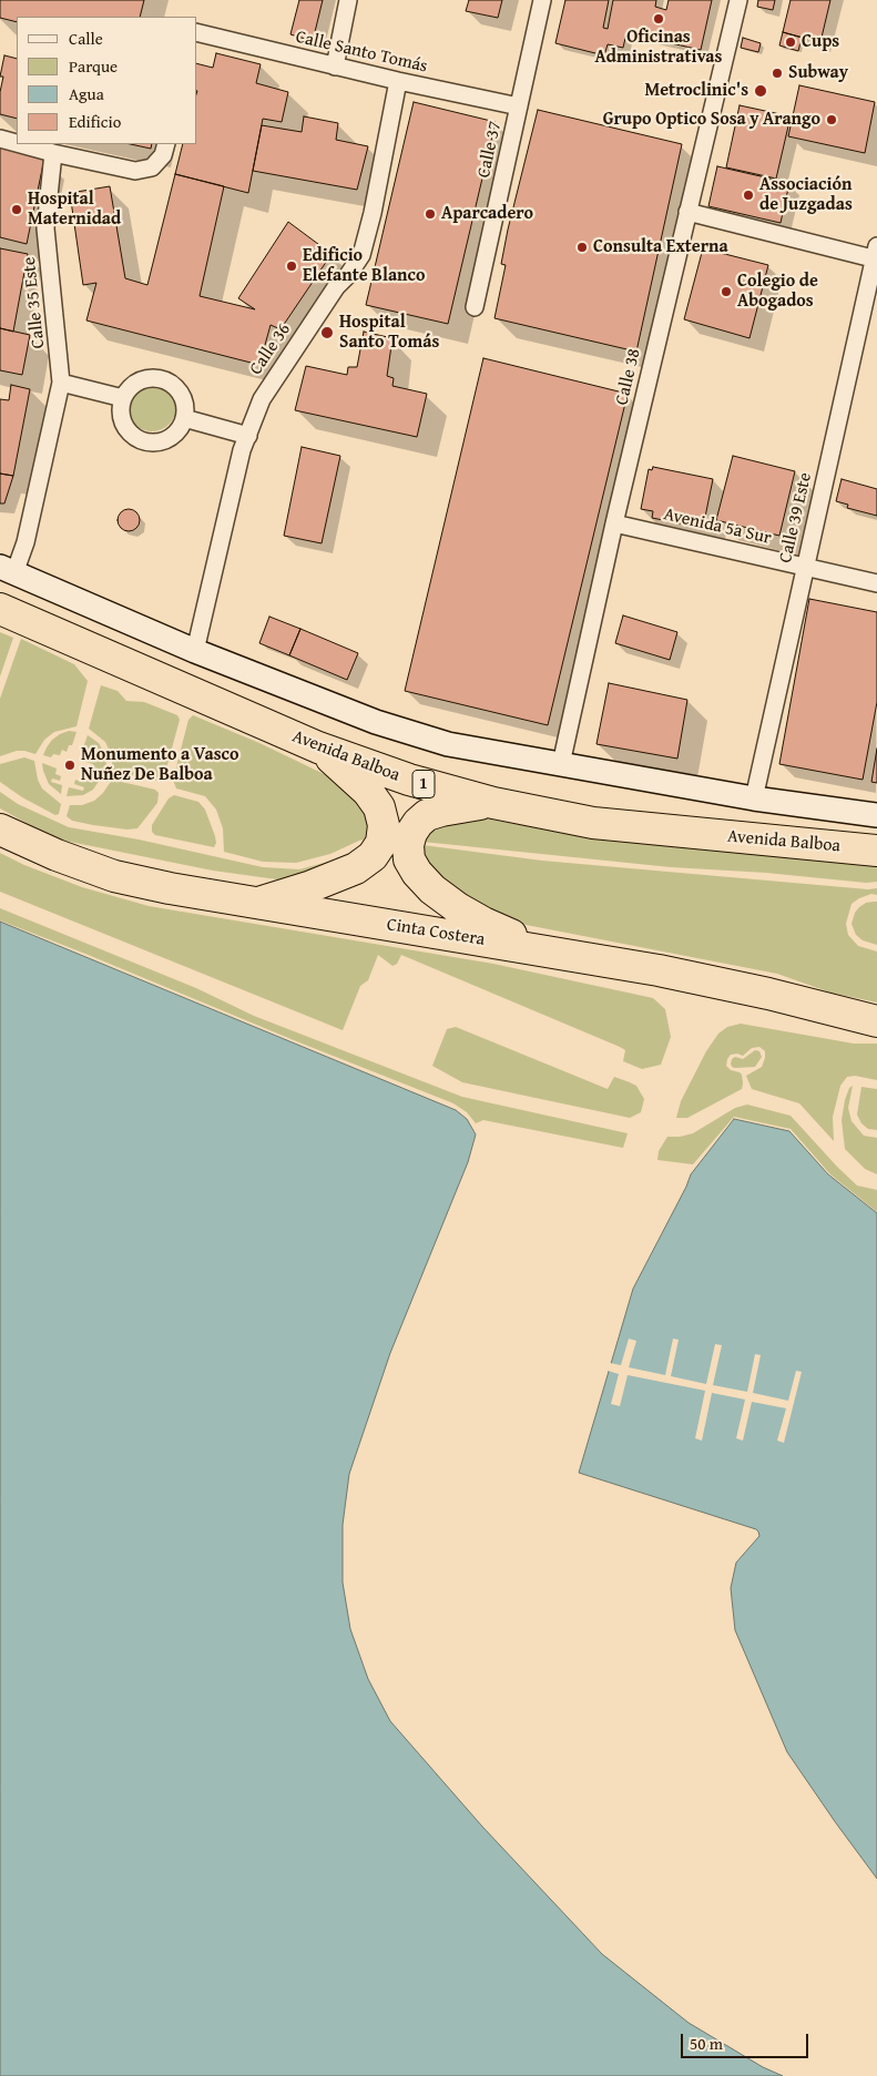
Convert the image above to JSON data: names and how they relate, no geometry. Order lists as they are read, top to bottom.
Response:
{
  "streets": {
    "highway": ["Avenida Balboa", "1", "Cinta Costera"],
    "street": [
      "Calle Santo Tomás",
      "Calle 37",
      "Calle 35 Este",
      "Calle 36",
      "Calle 38",
      "Calle 39 Este",
      "Avenida 5a Sur"
    ]
  },
  "crossings": [
    ["Calle Santo Tomás", "Calle 37"],
    ["Calle Santo Tomás", "Calle 36"],
    ["Calle 35 Este", "Avenida Balboa"],
    ["Calle 36", "Avenida Balboa"],
    ["Calle 38", "Avenida 5a Sur"],
    ["Calle 38", "Avenida Balboa"],
    ["Calle 39 Este", "Avenida 5a Sur"],
    ["Calle 39 Este", "Avenida Balboa"]
  ],
  "places": [
    "Oficinas Administrativas",
    "Cups",
    "Subway",
    "Metroclinic's",
    "Grupo Optico Sosa y Arango",
    "Associación de Juzgadas",
    "Hospital Maternidad",
    "Aparcadero",
    "Consulta Externa",
    "Edificio Elefante Blanco",
    "Colegio de Abogados",
    "Hospital Santo Tomás",
    "Monumento a Vasco Nuñez De Balboa"
  ],
  "legend": [
    "Calle",
    "Parque",
    "Agua",
    "Edificio"
  ],
  "scale_bar": "50 m"
}
